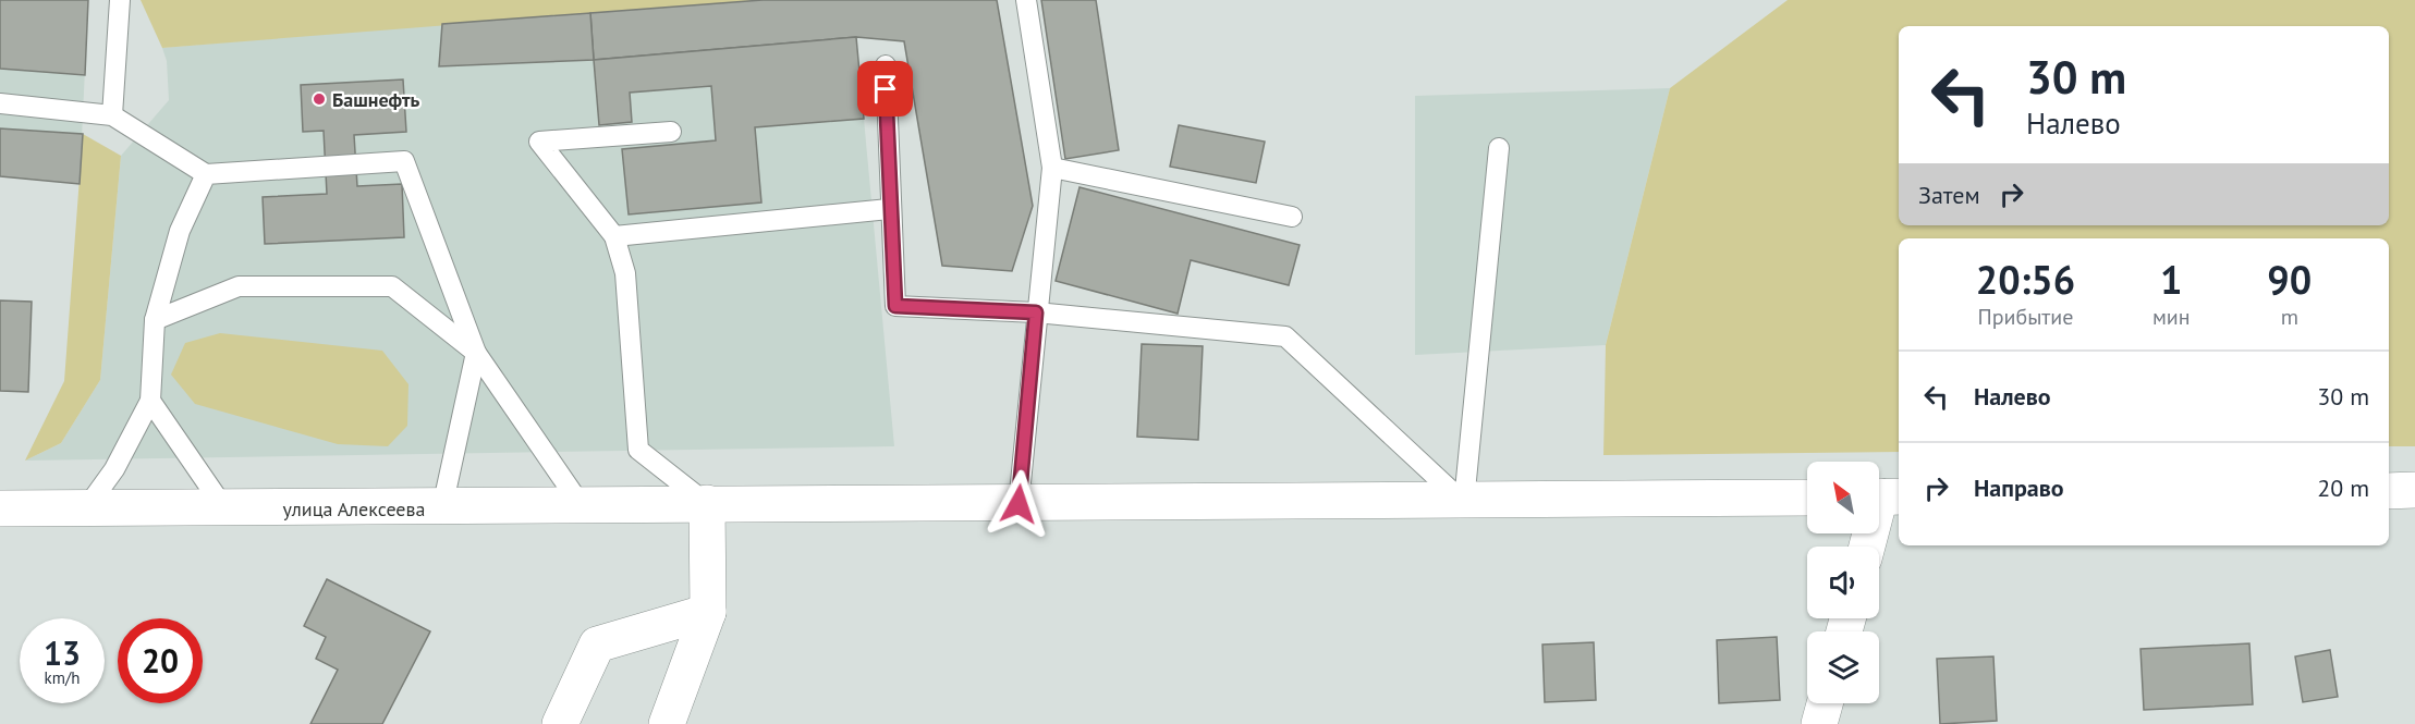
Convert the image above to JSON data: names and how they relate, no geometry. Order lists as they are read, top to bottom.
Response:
{
  "streets": {
    "main road": ["улица Алексеева"]
  },
  "places": ["Башнефть"],
  "north": "top left",
  "page": {
    "turn": ["30 m", "Налево"],
    "then": "Затем",
    "eta": [
      "20:56",
      "Прибытие",
      "1",
      "мин",
      "90",
      "m"
    ],
    "list": [
      {
        "name": "Налево",
        "value": "30 m"
      },
      {
        "name": "Направо",
        "value": "20 m"
      }
    ],
    "speed": "13 km/h",
    "limit": "20"
  }
}
